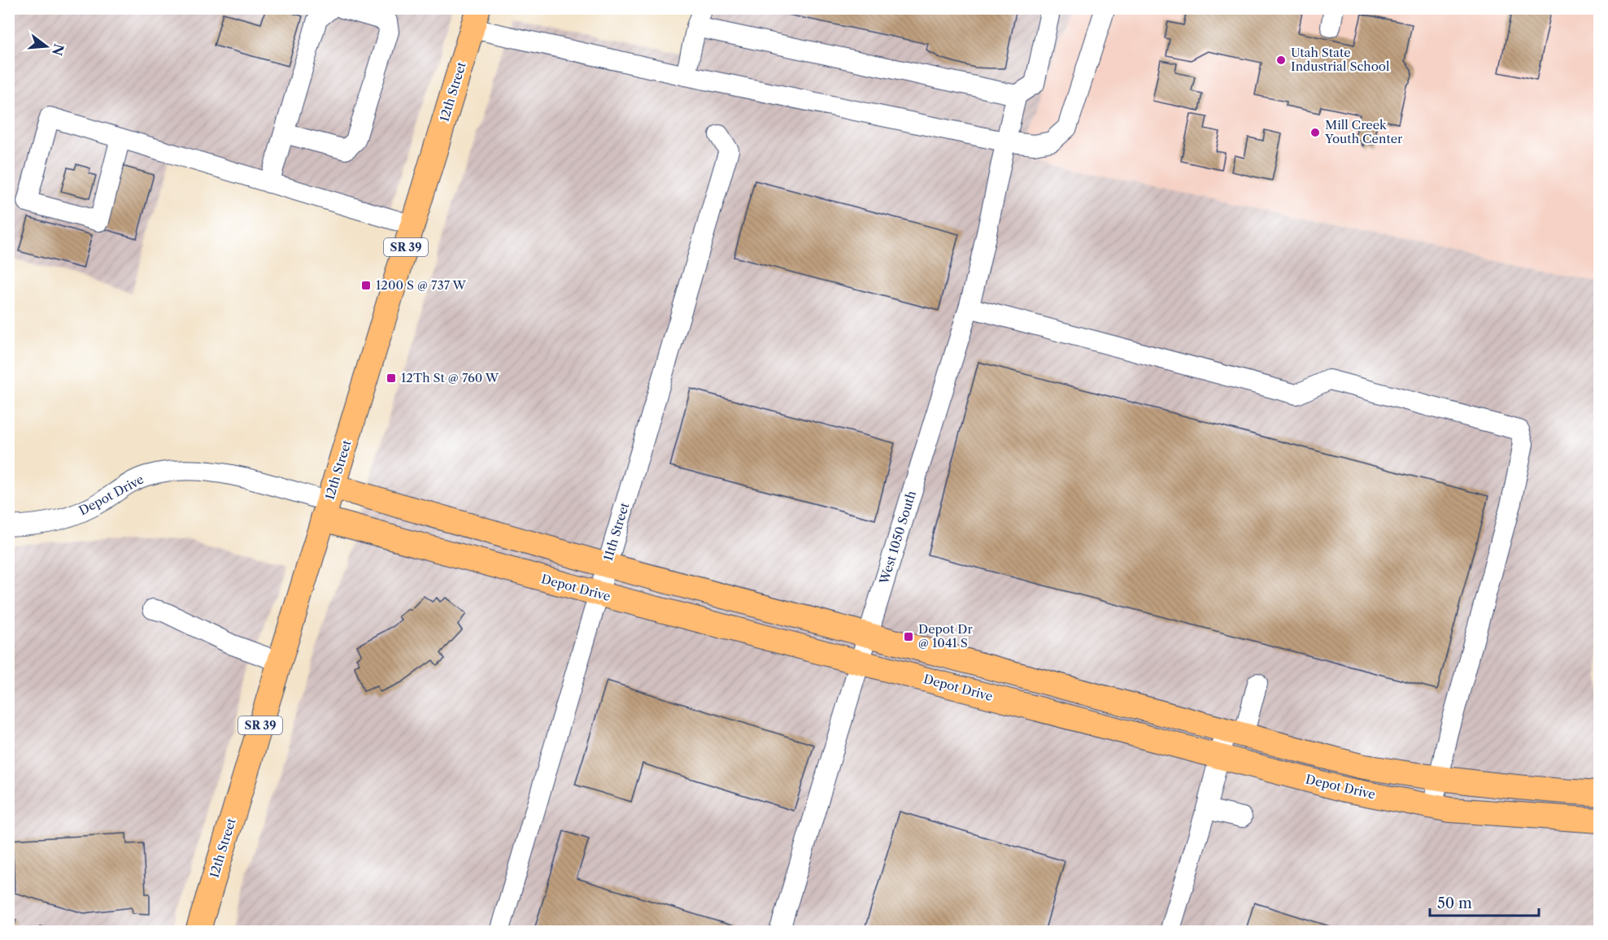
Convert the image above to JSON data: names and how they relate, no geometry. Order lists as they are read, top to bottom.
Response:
{
  "streets": {
    "main road": ["12th Street", "SR 39", "Depot Drive"],
    "street": ["11th Street", "West 1050 South"]
  },
  "crossings": [
    ["12th Street", "Depot Drive"],
    ["Depot Drive", "11th Street"],
    ["Depot Drive", "West 1050 South"]
  ],
  "places": {
    "other": ["Utah State Industrial School", "Mill Creek Youth Center"],
    "transit": ["1200 S @ 737 W", "12Th St @ 760 W", "Depot Dr @ 1041 S"]
  },
  "scale_bar": "50 m",
  "north": "right"
}
